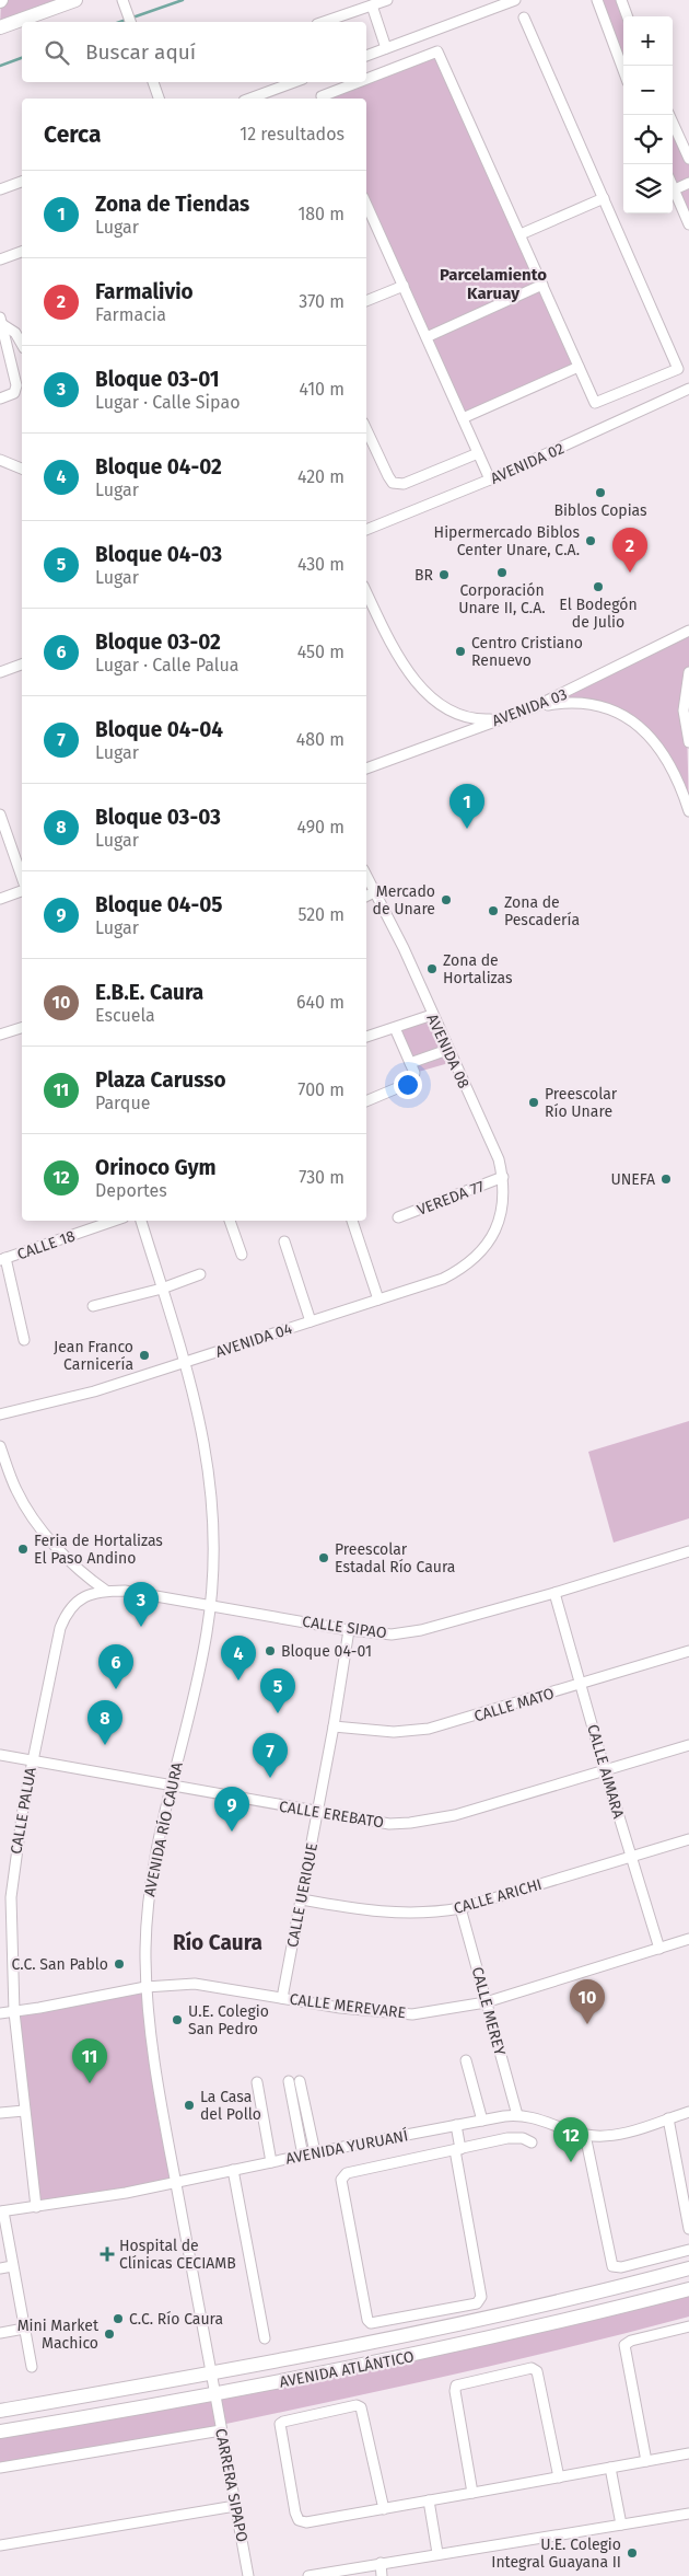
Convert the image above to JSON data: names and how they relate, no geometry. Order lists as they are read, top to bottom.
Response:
{
  "streets": {
    "main road": ["AVENIDA ATLÁNTICO"],
    "street": [
      "AVENIDA 02",
      "AVENIDA 03",
      "AVENIDA 08",
      "VEREDA 77",
      "CALLE 18",
      "AVENIDA 04",
      "CALLE SIPAO",
      "CALLE MATO",
      "CALLE AIMARA",
      "CALLE PALUA",
      "CALLE EREBATO",
      "AVENIDA RÍO CAURA",
      "CALLE UERIQUE",
      "CALLE ARICHI",
      "CALLE MEREVARE",
      "CALLE MEREY",
      "AVENIDA YURUANÍ",
      "CARRERA SIPAPO"
    ]
  },
  "crossings": [
    ["AVENIDA 08", "VEREDA 77"],
    ["AVENIDA 08", "AVENIDA 04"],
    ["AVENIDA 04", "AVENIDA RÍO CAURA"],
    ["CALLE SIPAO", "CALLE AIMARA"],
    ["CALLE SIPAO", "CALLE PALUA"],
    ["CALLE SIPAO", "AVENIDA RÍO CAURA"],
    ["CALLE SIPAO", "CALLE UERIQUE"],
    ["CALLE MATO", "CALLE AIMARA"],
    ["CALLE MATO", "CALLE UERIQUE"],
    ["CALLE AIMARA", "CALLE EREBATO"],
    ["CALLE AIMARA", "CALLE ARICHI"],
    ["CALLE AIMARA", "CALLE MEREVARE"],
    ["CALLE PALUA", "CALLE EREBATO"],
    ["CALLE PALUA", "CALLE MEREVARE"],
    ["CALLE PALUA", "AVENIDA YURUANÍ"],
    ["CALLE EREBATO", "AVENIDA RÍO CAURA"],
    ["CALLE EREBATO", "CALLE UERIQUE"],
    ["AVENIDA RÍO CAURA", "CALLE MEREVARE"],
    ["AVENIDA RÍO CAURA", "AVENIDA YURUANÍ"],
    ["AVENIDA RÍO CAURA", "AVENIDA ATLÁNTICO"],
    ["AVENIDA RÍO CAURA", "CARRERA SIPAPO"],
    ["CALLE UERIQUE", "CALLE ARICHI"],
    ["CALLE UERIQUE", "CALLE MEREVARE"],
    ["CALLE ARICHI", "CALLE MEREY"],
    ["CALLE MEREVARE", "CALLE MEREY"],
    ["CALLE MEREY", "AVENIDA YURUANÍ"],
    ["AVENIDA ATLÁNTICO", "CARRERA SIPAPO"]
  ],
  "districts": ["Parcelamiento Karuay", "Río Caura"],
  "places": {
    "other": [
      "Biblos Copias",
      "Hipermercado Biblos Center Unare, C.A.",
      "Corporación Unare II, C.A.",
      "BR",
      "El Bodegón de Julio",
      "Centro Cristiano Renuevo",
      "Mercado de Unare",
      "Zona de Pescadería",
      "Zona de Hortalizas",
      "Preescolar Río Unare",
      "UNEFA",
      "Jean Franco Carnicería",
      "Feria de Hortalizas El Paso Andino",
      "Preescolar Estadal Río Caura",
      "Bloque 04-01",
      "C.C. San Pablo",
      "U.E. Colegio San Pedro",
      "La Casa del Pollo",
      "C.C. Río Caura",
      "Mini Market Machico",
      "U.E. Colegio Integral Guayana II"
    ],
    "health": ["Hospital de Clínicas CECIAMB"]
  },
  "page": {
    "map_buttons": ["+", "−"],
    "search": "Buscar aquí",
    "heading": ["Cerca", "12 resultados"],
    "list": [
      {
        "mark": "1",
        "name": "Zona de Tiendas",
        "note": "Lugar",
        "value": "180 m"
      },
      {
        "mark": "2",
        "name": "Farmalivio",
        "note": "Farmacia",
        "value": "370 m"
      },
      {
        "mark": "3",
        "name": "Bloque 03-01",
        "note": "Lugar · Calle Sipao",
        "value": "410 m"
      },
      {
        "mark": "4",
        "name": "Bloque 04-02",
        "note": "Lugar",
        "value": "420 m"
      },
      {
        "mark": "5",
        "name": "Bloque 04-03",
        "note": "Lugar",
        "value": "430 m"
      },
      {
        "mark": "6",
        "name": "Bloque 03-02",
        "note": "Lugar · Calle Palua",
        "value": "450 m"
      },
      {
        "mark": "7",
        "name": "Bloque 04-04",
        "note": "Lugar",
        "value": "480 m"
      },
      {
        "mark": "8",
        "name": "Bloque 03-03",
        "note": "Lugar",
        "value": "490 m"
      },
      {
        "mark": "9",
        "name": "Bloque 04-05",
        "note": "Lugar",
        "value": "520 m"
      },
      {
        "mark": "10",
        "name": "E.B.E. Caura",
        "note": "Escuela",
        "value": "640 m"
      },
      {
        "mark": "11",
        "name": "Plaza Carusso",
        "note": "Parque",
        "value": "700 m"
      },
      {
        "mark": "12",
        "name": "Orinoco Gym",
        "note": "Deportes",
        "value": "730 m"
      }
    ],
    "pins": [
      "2",
      "1",
      "3",
      "4",
      "6",
      "5",
      "8",
      "7",
      "9",
      "10",
      "11",
      "12"
    ]
  }
}
